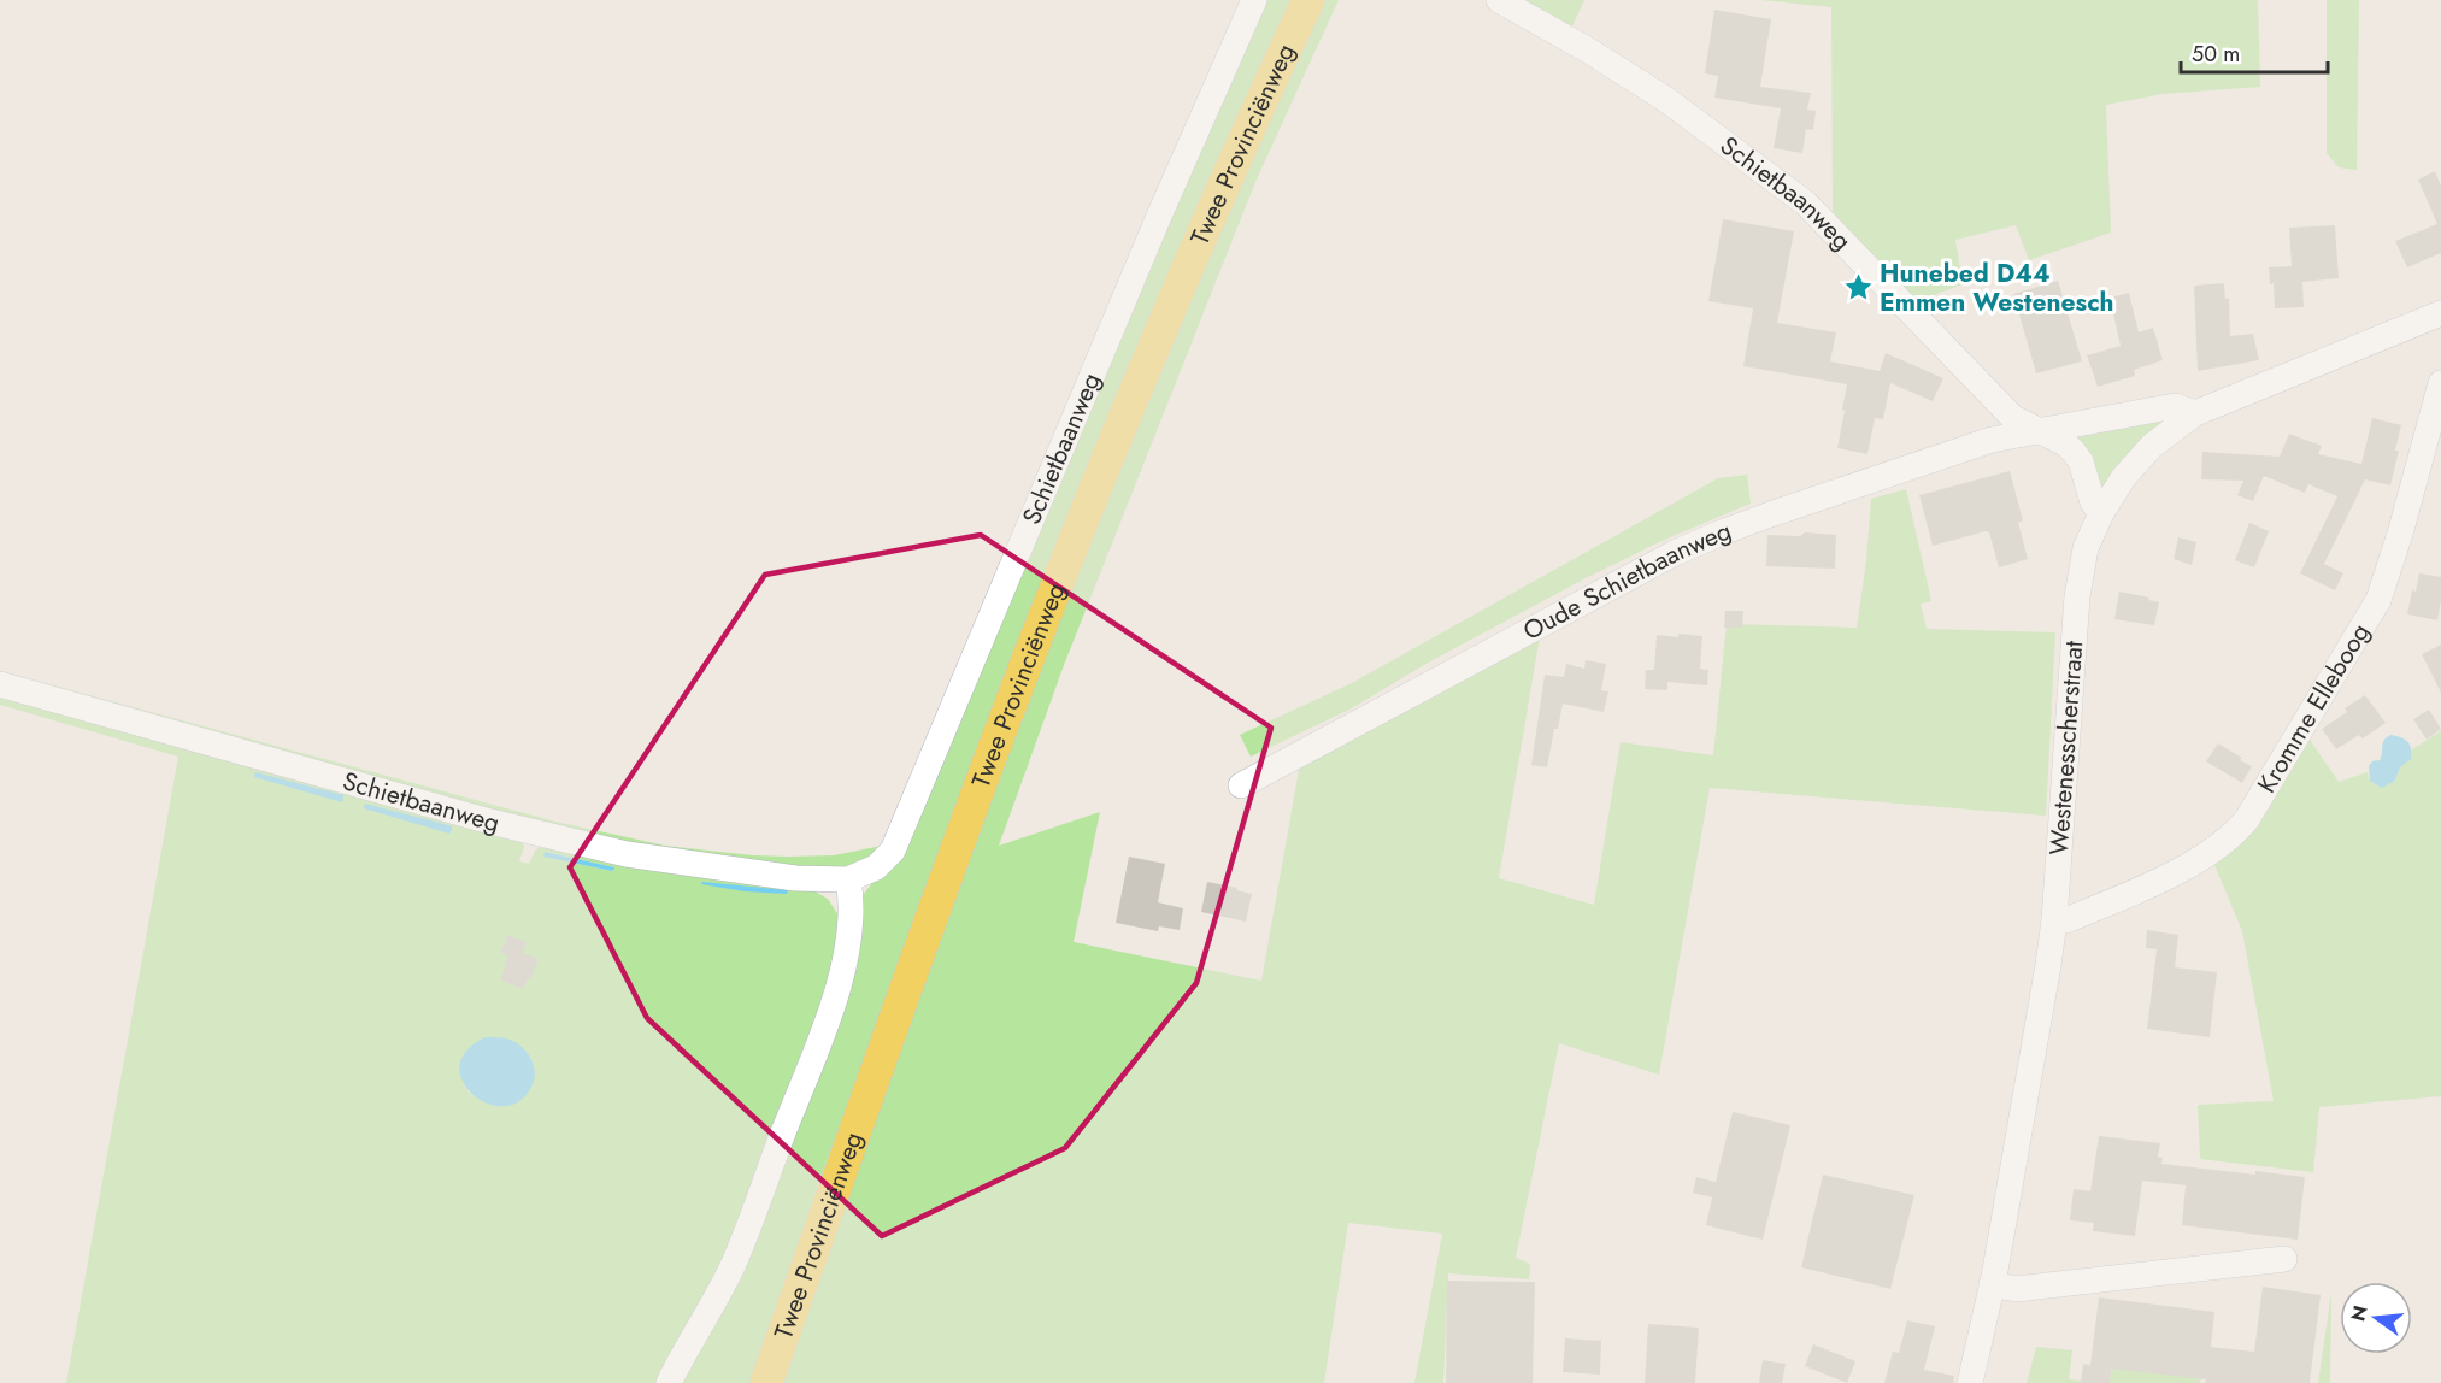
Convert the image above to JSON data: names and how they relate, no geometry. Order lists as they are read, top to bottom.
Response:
{
  "streets": {
    "main road": ["Twee Provinciënweg"],
    "street": [
      "Schietbaanweg",
      "Oude Schietbaanweg",
      "Kromme Elleboog",
      "Westenesscherstraat"
    ]
  },
  "crossings": [
    ["Schietbaanweg", "Oude Schietbaanweg"],
    ["Oude Schietbaanweg", "Westenesscherstraat"],
    ["Kromme Elleboog", "Westenesscherstraat"]
  ],
  "places": {
    "place": ["Hunebed D44 Emmen Westenesch"]
  },
  "scale_bar": "50 m",
  "north": "left"
}
